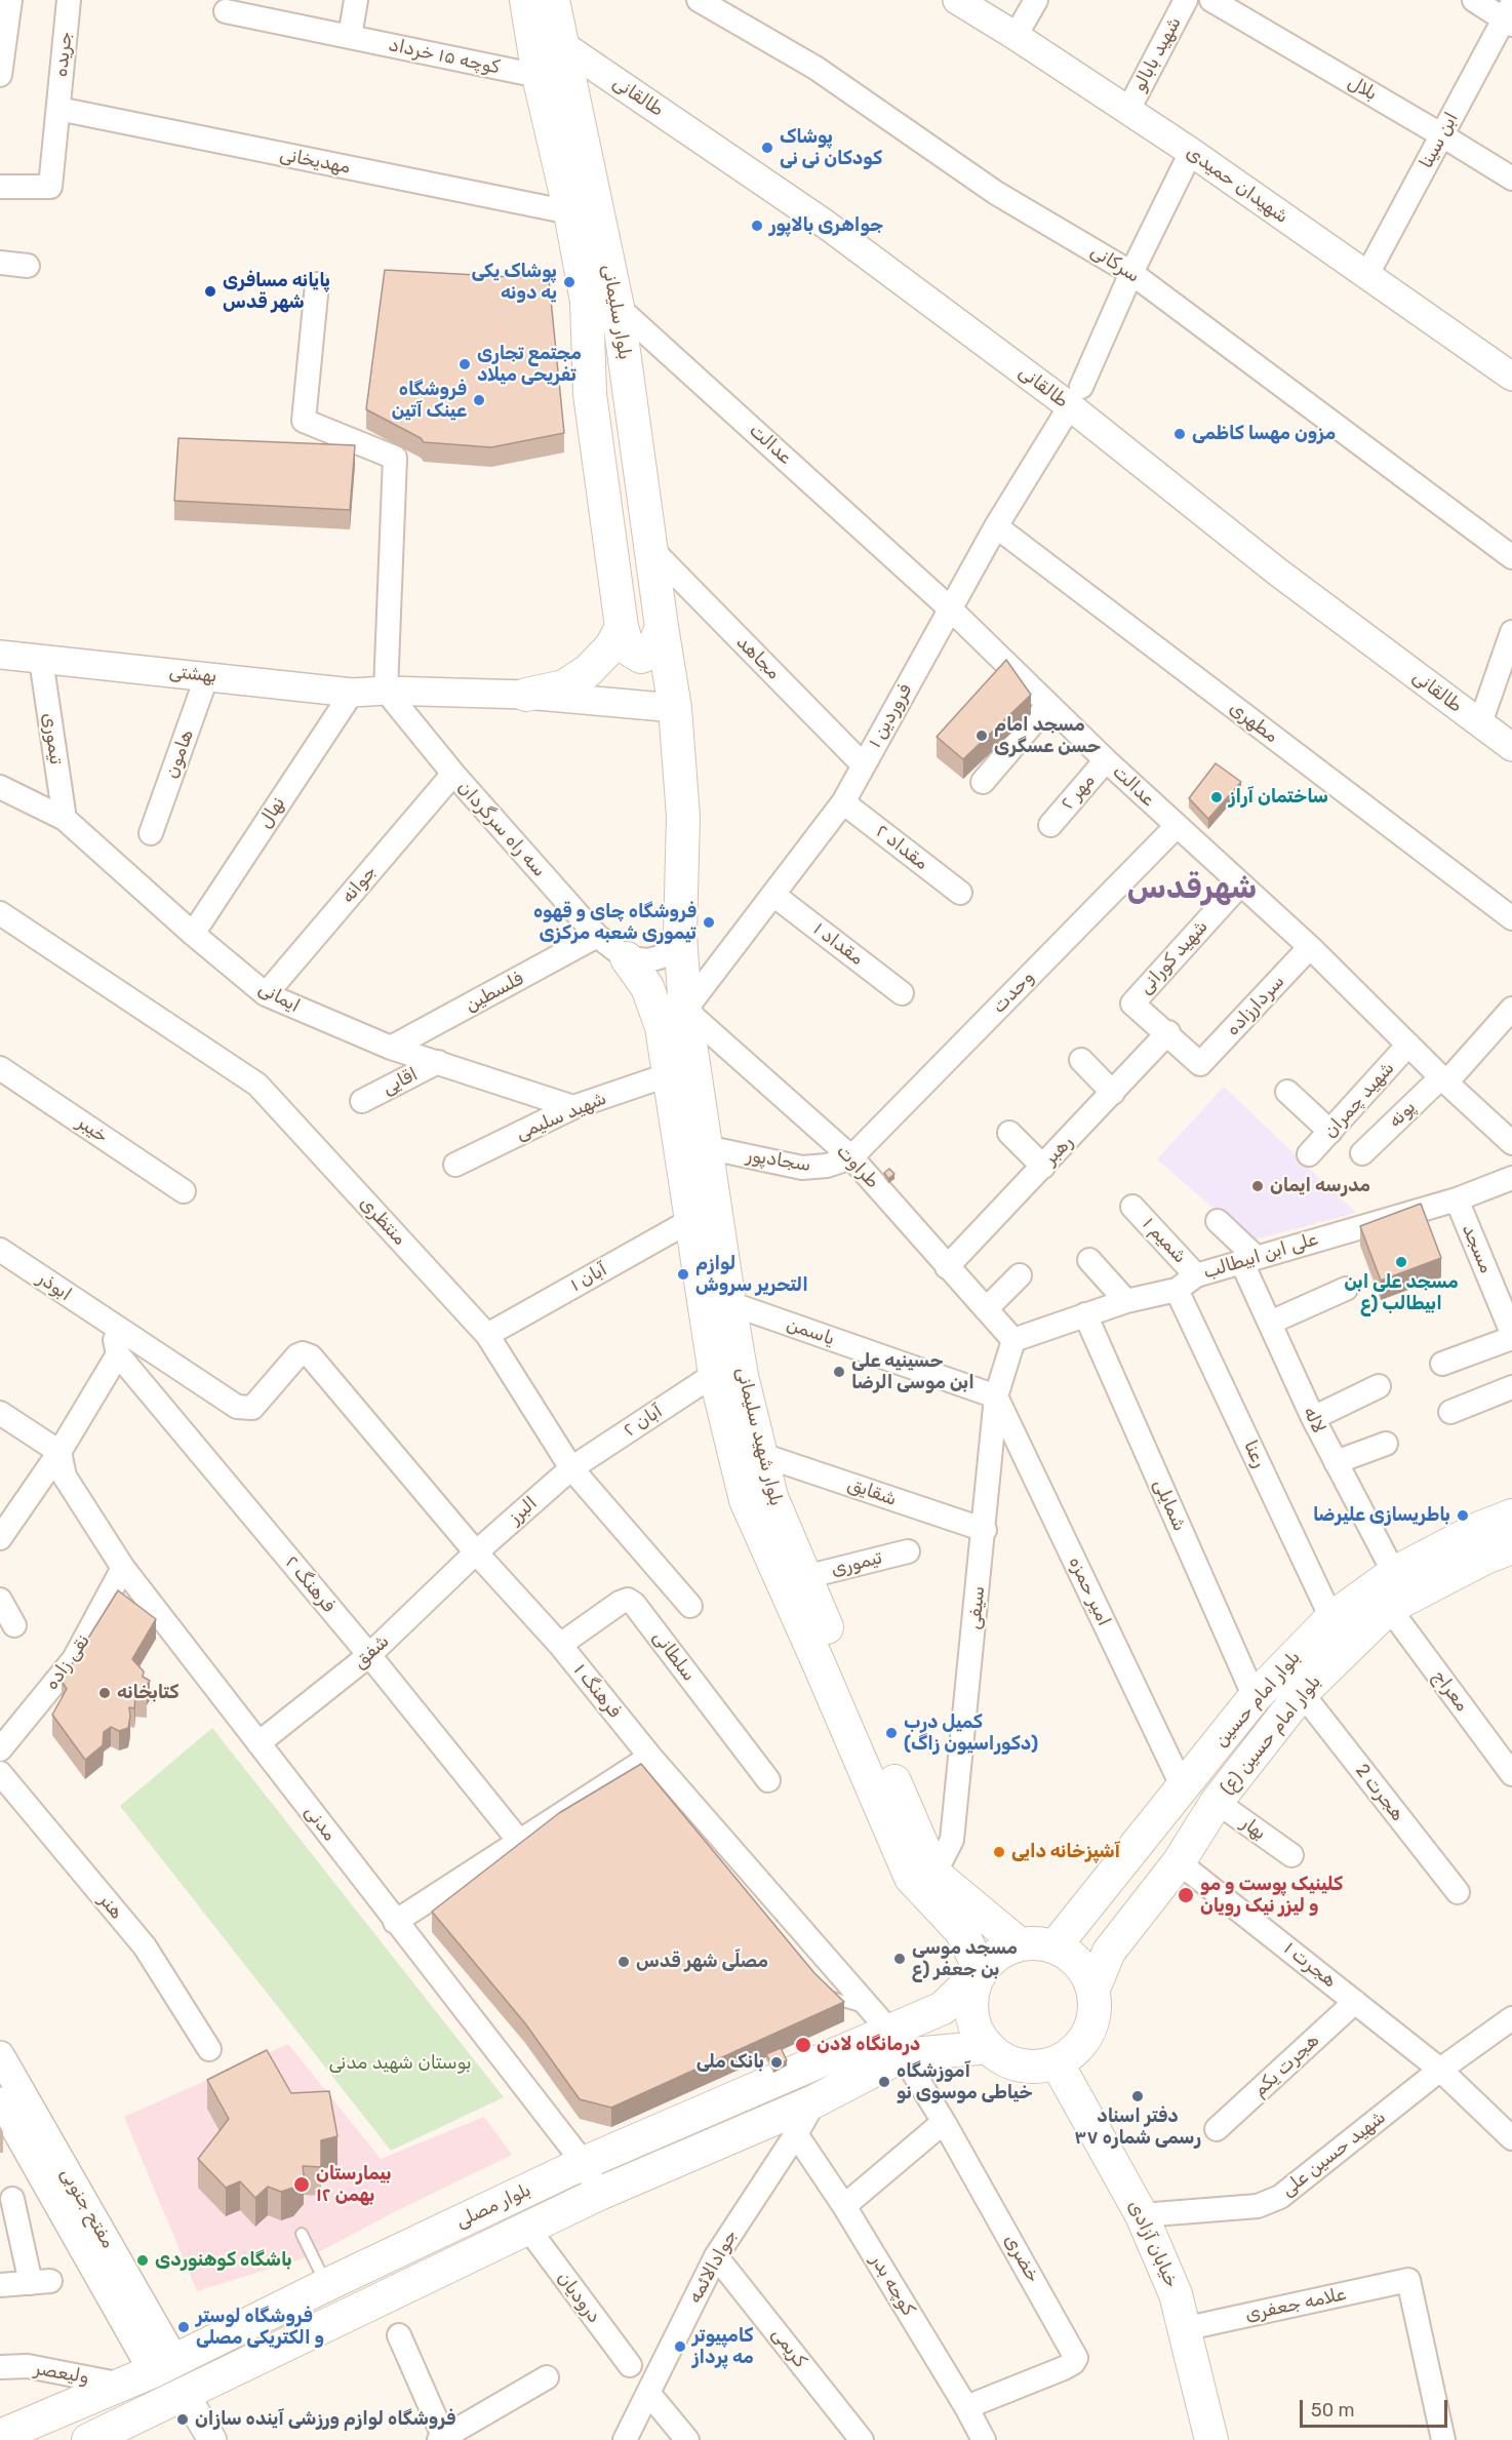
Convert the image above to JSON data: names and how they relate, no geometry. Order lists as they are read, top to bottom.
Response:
{
  "streets": {
    "main road": [
      "بلوار سلیمانی",
      "بلوار شهید سلیمانی",
      "بلوار امام حسین",
      "بلوار امام حسین (ع)",
      "بلوار مصلی",
      "خیابان آزادی"
    ],
    "street": [
      "جریده",
      "شهید بابالو",
      "کوچه ۱۵ خرداد",
      "بلال",
      "طالقانی",
      "ابن سینا",
      "مهدیخانی",
      "شهیدان حمیدی",
      "سرکانی",
      "عدالت",
      "مجاهد",
      "بهشتی",
      "فروردین ۱",
      "مطهری",
      "تیموری",
      "هامون",
      "مهر ۲",
      "نهال",
      "سه راه سرگردان",
      "مقداد ۲",
      "جوانه",
      "مقداد ۱",
      "شهید کورانی",
      "فلسطین",
      "وحدت",
      "ایمانی",
      "سردارزاده",
      "اقایی",
      "شهید چمران",
      "پونه",
      "شهید سلیمی",
      "خیبر",
      "رهبر",
      "سجادپور",
      "طراوت",
      "منتظری",
      "شمیم ۱",
      "مسجد",
      "علی ابن ابیطالب",
      "آبان ۱",
      "ابوذر",
      "یاسمن",
      "لاله",
      "آبان ۲",
      "رعنا",
      "شقایق",
      "شمایلی",
      "البرز",
      "فرهنگ ۲",
      "امیر حمزه",
      "سیفی",
      "شفق",
      "سلطانی",
      "نقی زاده",
      "فرهنگ ۱",
      "معراج",
      "هجرت 2",
      "مدنی",
      "بهار",
      "هنر",
      "هجرت ۱",
      "هجرت یکم",
      "شهید حسین علی",
      "مفتح جنوبی",
      "خضری",
      "جوادالائمه",
      "کوچه بدر",
      "درودیان",
      "علامه جعفری",
      "کریمی",
      "ولیعصر"
    ]
  },
  "crossings": [
    ["جریده", "مهدیخانی"],
    ["شهید بابالو", "شهیدان حمیدی"],
    ["کوچه ۱۵ خرداد", "بلوار سلیمانی"],
    ["بلال", "ابن سینا"],
    ["طالقانی", "بلوار سلیمانی"],
    ["طالقانی", "فروردین ۱"],
    ["ابن سینا", "شهیدان حمیدی"],
    ["مهدیخانی", "بلوار سلیمانی"],
    ["شهیدان حمیدی", "فروردین ۱"],
    ["سرکانی", "فروردین ۱"],
    ["بلوار سلیمانی", "عدالت"],
    ["بلوار سلیمانی", "مجاهد"],
    ["عدالت", "فروردین ۱"],
    ["عدالت", "مهر ۲"],
    ["عدالت", "شهید کورانی"],
    ["عدالت", "وحدت"],
    ["عدالت", "سردارزاده"],
    ["عدالت", "شهید چمران"],
    ["عدالت", "پونه"],
    ["مجاهد", "فروردین ۱"],
    ["بهشتی", "تیموری"],
    ["بهشتی", "هامون"],
    ["بهشتی", "نهال"],
    ["بهشتی", "سه راه سرگردان"],
    ["فروردین ۱", "مطهری"],
    ["فروردین ۱", "مقداد ۲"],
    ["فروردین ۱", "مقداد ۱"],
    ["فروردین ۱", "طراوت"],
    ["فروردین ۱", "بلوار شهید سلیمانی"],
    ["تیموری", "ایمانی"],
    ["تیموری", "بلوار شهید سلیمانی"],
    ["نهال", "ایمانی"],
    ["سه راه سرگردان", "جوانه"],
    ["سه راه سرگردان", "فلسطین"],
    ["سه راه سرگردان", "بلوار شهید سلیمانی"],
    ["جوانه", "ایمانی"],
    ["شهید کورانی", "سردارزاده"],
    ["شهید کورانی", "رهبر"],
    ["فلسطین", "ایمانی"],
    ["وحدت", "سجادپور"],
    ["وحدت", "طراوت"],
    ["ایمانی", "اقایی"],
    ["ایمانی", "شهید سلیمی"],
    ["سردارزاده", "رهبر"],
    ["شهید سلیمی", "بلوار شهید سلیمانی"],
    ["رهبر", "طراوت"],
    ["سجادپور", "طراوت"],
    ["سجادپور", "بلوار شهید سلیمانی"],
    ["طراوت", "علی ابن ابیطالب"],
    ["طراوت", "بلوار شهید سلیمانی"],
    ["طراوت", "سیفی"],
    ["منتظری", "آبان ۱"],
    ["منتظری", "آبان ۲"],
    ["منتظری", "البرز"],
    ["شمیم ۱", "علی ابن ابیطالب"],
    ["مسجد", "علی ابن ابیطالب"],
    ["علی ابن ابیطالب", "لاله"],
    ["علی ابن ابیطالب", "رعنا"],
    ["علی ابن ابیطالب", "شمایلی"],
    ["علی ابن ابیطالب", "سیفی"],
    ["آبان ۱", "بلوار شهید سلیمانی"],
    ["ابوذر", "فرهنگ ۲"],
    ["ابوذر", "فرهنگ ۱"],
    ["یاسمن", "بلوار شهید سلیمانی"],
    ["یاسمن", "امیر حمزه"],
    ["یاسمن", "سیفی"],
    ["لاله", "بلوار امام حسین"],
    ["آبان ۲", "بلوار شهید سلیمانی"],
    ["آبان ۲", "البرز"],
    ["بلوار شهید سلیمانی", "شقایق"],
    ["بلوار شهید سلیمانی", "سیفی"],
    ["بلوار شهید سلیمانی", "بلوار امام حسین"],
    ["بلوار شهید سلیمانی", "بلوار امام حسین (ع)"],
    ["بلوار شهید سلیمانی", "بلوار مصلی"],
    ["بلوار شهید سلیمانی", "خیابان آزادی"],
    ["رعنا", "بلوار امام حسین"],
    ["شقایق", "سیفی"],
    ["شمایلی", "بلوار امام حسین"],
    ["البرز", "شفق"],
    ["البرز", "فرهنگ ۱"],
    ["فرهنگ ۲", "شفق"],
    ["امیر حمزه", "سیفی"],
    ["امیر حمزه", "بلوار امام حسین"],
    ["شفق", "فرهنگ ۱"],
    ["شفق", "مدنی"],
    ["سلطانی", "فرهنگ ۱"],
    ["نقی زاده", "مدنی"],
    ["فرهنگ ۱", "بلوار مصلی"],
    ["فرهنگ ۱", "خضری"],
    ["معراج", "بلوار امام حسین (ع)"],
    ["بلوار امام حسین", "بلوار امام حسین (ع)"],
    ["بلوار امام حسین", "بلوار مصلی"],
    ["بلوار امام حسین", "خیابان آزادی"],
    ["بلوار امام حسین (ع)", "هجرت 2"],
    ["بلوار امام حسین (ع)", "بهار"],
    ["بلوار امام حسین (ع)", "هجرت ۱"],
    ["بلوار امام حسین (ع)", "بلوار مصلی"],
    ["بلوار امام حسین (ع)", "خیابان آزادی"],
    ["مدنی", "بلوار مصلی"],
    ["هجرت ۱", "هجرت یکم"],
    ["هجرت ۱", "شهید حسین علی"],
    ["شهید حسین علی", "خیابان آزادی"],
    ["بلوار مصلی", "مفتح جنوبی"],
    ["بلوار مصلی", "خیابان آزادی"],
    ["بلوار مصلی", "خضری"],
    ["بلوار مصلی", "جوادالائمه"],
    ["بلوار مصلی", "درودیان"],
    ["بلوار مصلی", "ولیعصر"],
    ["خیابان آزادی", "علامه جعفری"],
    ["خضری", "کوچه بدر"],
    ["جوادالائمه", "کوچه بدر"],
    ["جوادالائمه", "کریمی"]
  ],
  "districts": ["شهرقدس"],
  "parks": ["بوستان شهید مدنی"],
  "places": [
    "پوشاک کودکان نی نی",
    "جواهری بالاپور",
    "پوشاک یکی یه دونه",
    "پایانه مسافری شهر قدس",
    "مجتمع تجاری تفریحی میلاد",
    "فروشگاه عینک آتین",
    "مزون مهسا کاظمی",
    "مسجد امام حسن عسگری",
    "ساختمان آراز",
    "فروشگاه چای و قهوه تیموری شعبه مرکزی",
    "مدرسه ایمان",
    "مسجد علی ابن ابیطالب (ع",
    "لوازم التحریر سروش",
    "حسینیه علی ابن موسی الرضا",
    "باطریسازی علیرضا",
    "کتابخانه",
    "کمیل درب (دکوراسیون زاگ)",
    "آشپزخانه دایی",
    "کلینیک پوست و مو و لیزر نیک رویان",
    "مسجد موسی بن جعفر (ع",
    "مصلّی شهر قدس",
    "درمانگاه لادن",
    "بانک ملی",
    "آموزشگاه خیاطی موسوی نو",
    "دفتر اسناد رسمی شماره ۳۷",
    "بیمارستان ۱۲ بهمن",
    "باشگاه کوهنوردی",
    "فروشگاه لوستر و الکتریکی مصلی",
    "کامپیوتر مه پرداز",
    "فروشگاه لوازم ورزشی آینده سازان"
  ],
  "scale_bar": "50 m"
}
